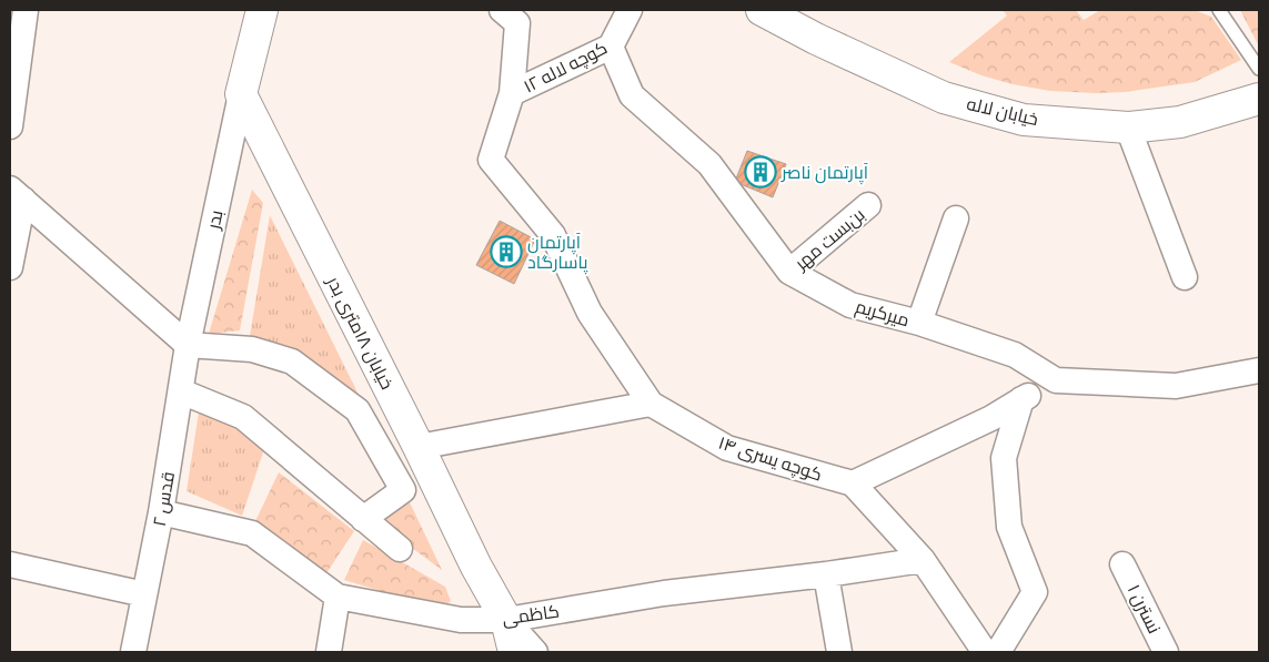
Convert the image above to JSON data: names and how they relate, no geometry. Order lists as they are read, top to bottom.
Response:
{
  "streets": {
    "street": [
      "کوچه لاله ۱۲",
      "خیابان لاله",
      "بدر",
      "بن‌بست مهر",
      "میرکریم",
      "خیابان ۱۸متری بدر",
      "کوچه یسری ۱۴",
      "قدس ۲",
      "نسترن ۱",
      "کاظمی"
    ]
  },
  "crossings": [
    ["کوچه لاله ۱۲", "میرکریم"],
    ["کوچه لاله ۱۲", "کوچه یسری ۱۴"],
    ["بدر", "خیابان ۱۸متری بدر"],
    ["بدر", "قدس ۲"],
    ["بن‌بست مهر", "میرکریم"],
    ["خیابان ۱۸متری بدر", "کاظمی"],
    ["قدس ۲", "کاظمی"]
  ],
  "places": {
    "building": ["آپارتمان ناصر", "آپارتمان پاسارگاد"]
  }
}
